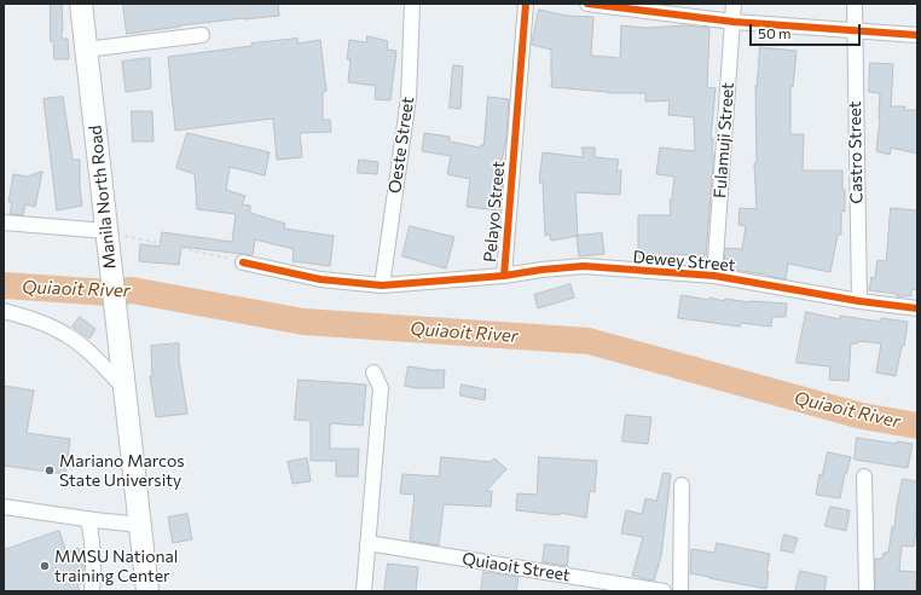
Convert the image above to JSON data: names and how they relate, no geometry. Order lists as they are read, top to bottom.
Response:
{
  "streets": {
    "highway": ["Manila North Road"],
    "street": [
      "Fulamuji Street",
      "Oeste Street",
      "Castro Street",
      "Pelayo Street",
      "Dewey Street",
      "Quiaoit Street"
    ]
  },
  "crossings": [
    ["Fulamuji Street", "Dewey Street"],
    ["Oeste Street", "Pelayo Street"],
    ["Castro Street", "Dewey Street"],
    ["Pelayo Street", "Dewey Street"]
  ],
  "water": ["Quiaoit River"],
  "places": ["Mariano Marcos State University", "MMSU National training Center"],
  "scale_bar": "50 m"
}
